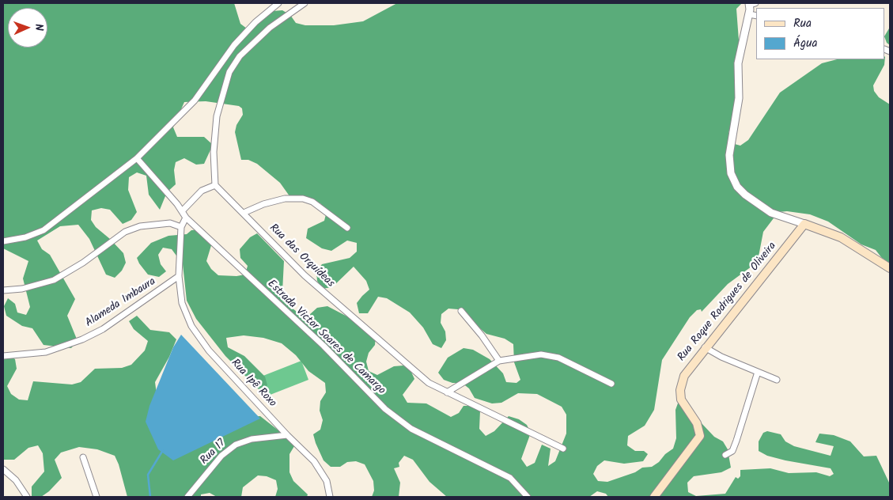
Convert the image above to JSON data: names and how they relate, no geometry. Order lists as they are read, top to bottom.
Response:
{
  "streets": {
    "main road": ["Rua Roque Rodrigues de Oliveira"],
    "street": [
      "Rua das Orquídeas",
      "Alameda Imbaura",
      "Estrada Victor Soares de Camargo",
      "Rua Ipê Roxo",
      "Rua 17"
    ]
  },
  "crossings": [
    ["Alameda Imbaura", "Rua Ipê Roxo"],
    ["Estrada Victor Soares de Camargo", "Rua Ipê Roxo"],
    ["Rua Ipê Roxo", "Rua 17"]
  ],
  "legend": ["Rua", "Água"],
  "north": "right"
}
